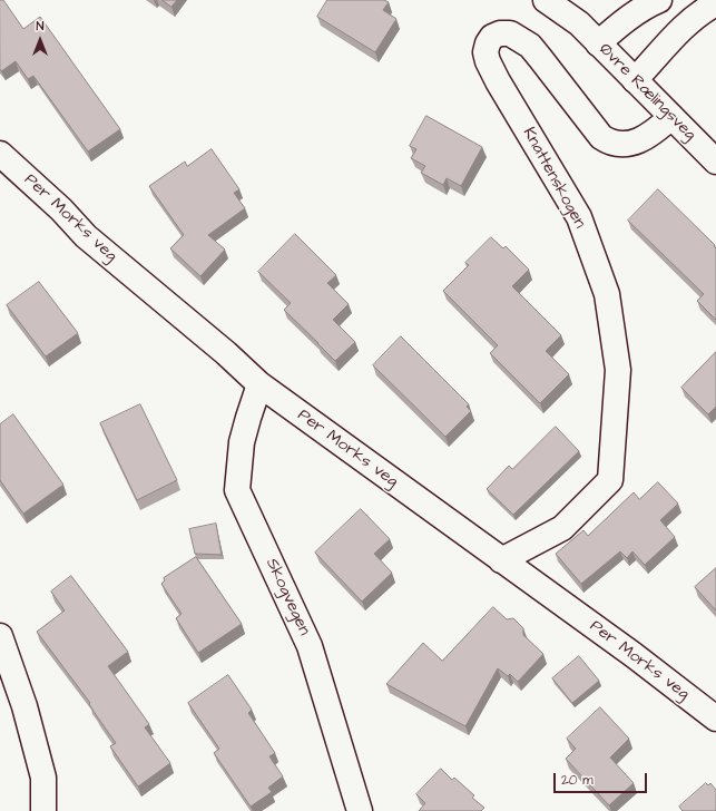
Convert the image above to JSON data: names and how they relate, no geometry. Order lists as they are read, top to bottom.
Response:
{
  "streets": {
    "street": [
      "Øvre Rælingsveg",
      "Knattenskogen",
      "Per Morks veg",
      "Skogvegen"
    ]
  },
  "crossings": [
    ["Øvre Rælingsveg", "Knattenskogen"],
    ["Knattenskogen", "Per Morks veg"],
    ["Per Morks veg", "Skogvegen"]
  ],
  "scale_bar": "20 m",
  "north": "top"
}
